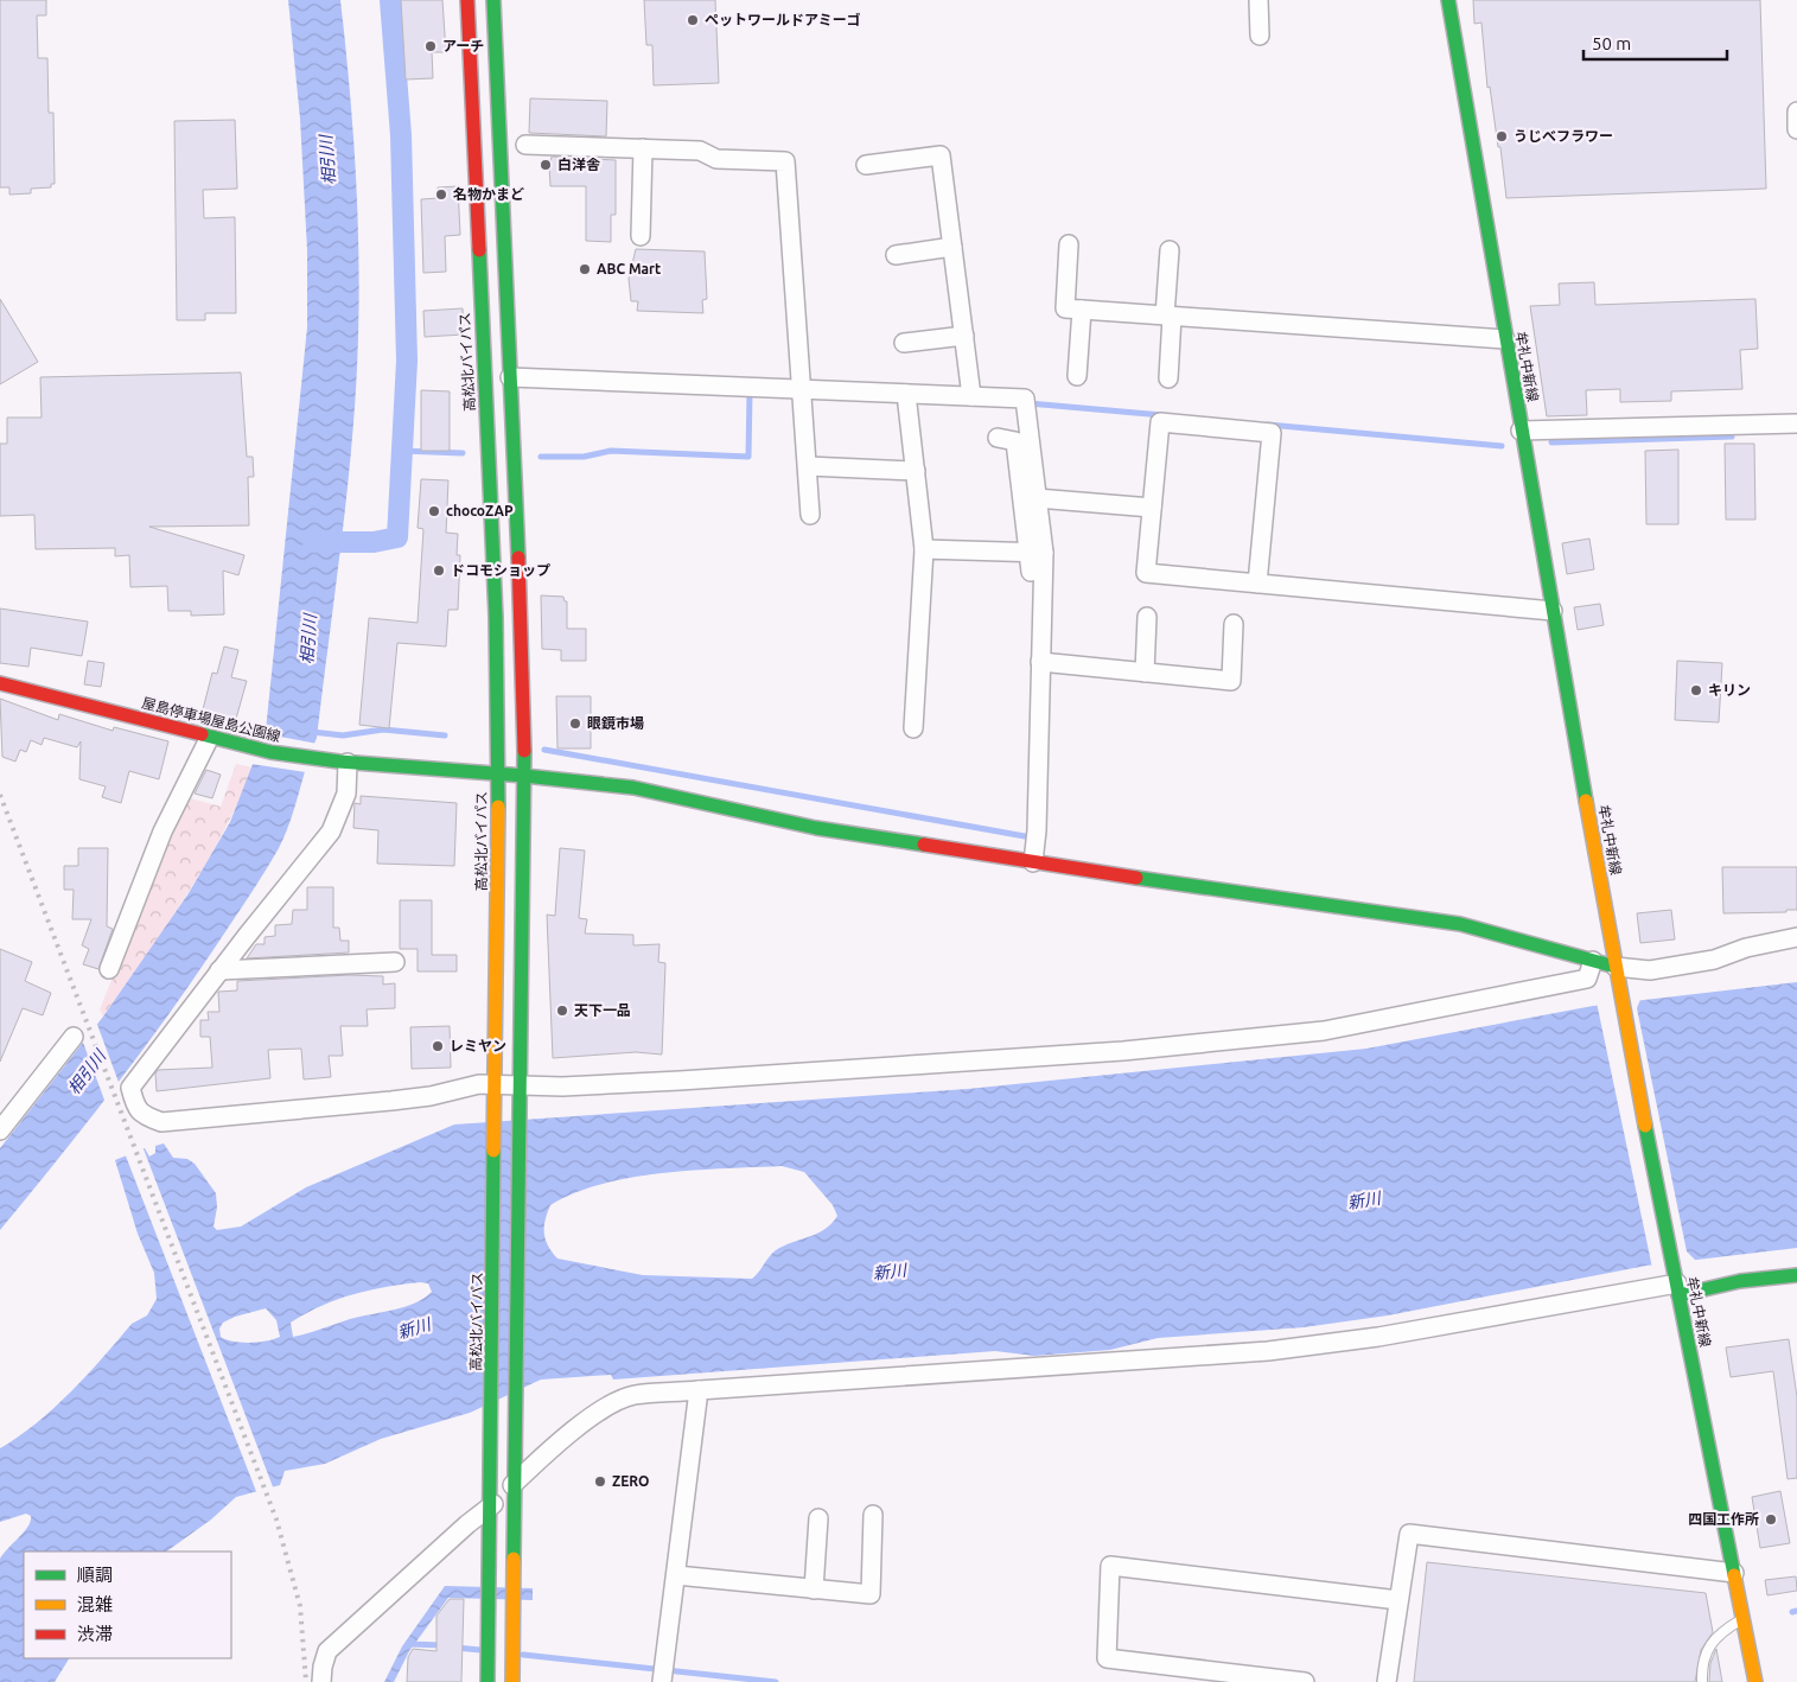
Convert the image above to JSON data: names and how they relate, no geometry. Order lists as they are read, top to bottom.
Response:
{
  "streets": {
    "main road": ["高松北バイパス", "牟礼中新線", "屋島停車場屋島公園線"]
  },
  "crossings": [
    ["高松北バイパス", "屋島停車場屋島公園線"],
    ["牟礼中新線", "屋島停車場屋島公園線"]
  ],
  "water": ["相引川", "新川"],
  "places": [
    "ペットワールドアミーゴ",
    "アーチ",
    "うじべフラワー",
    "白洋舎",
    "名物かまど",
    "ABC Mart",
    "chocoZAP",
    "ドコモショップ",
    "キリン",
    "眼鏡市場",
    "天下一品",
    "レミヤン",
    "ZERO",
    "四国工作所"
  ],
  "legend": ["順調", "混雑", "渋滞"],
  "scale_bar": "50 m"
}
